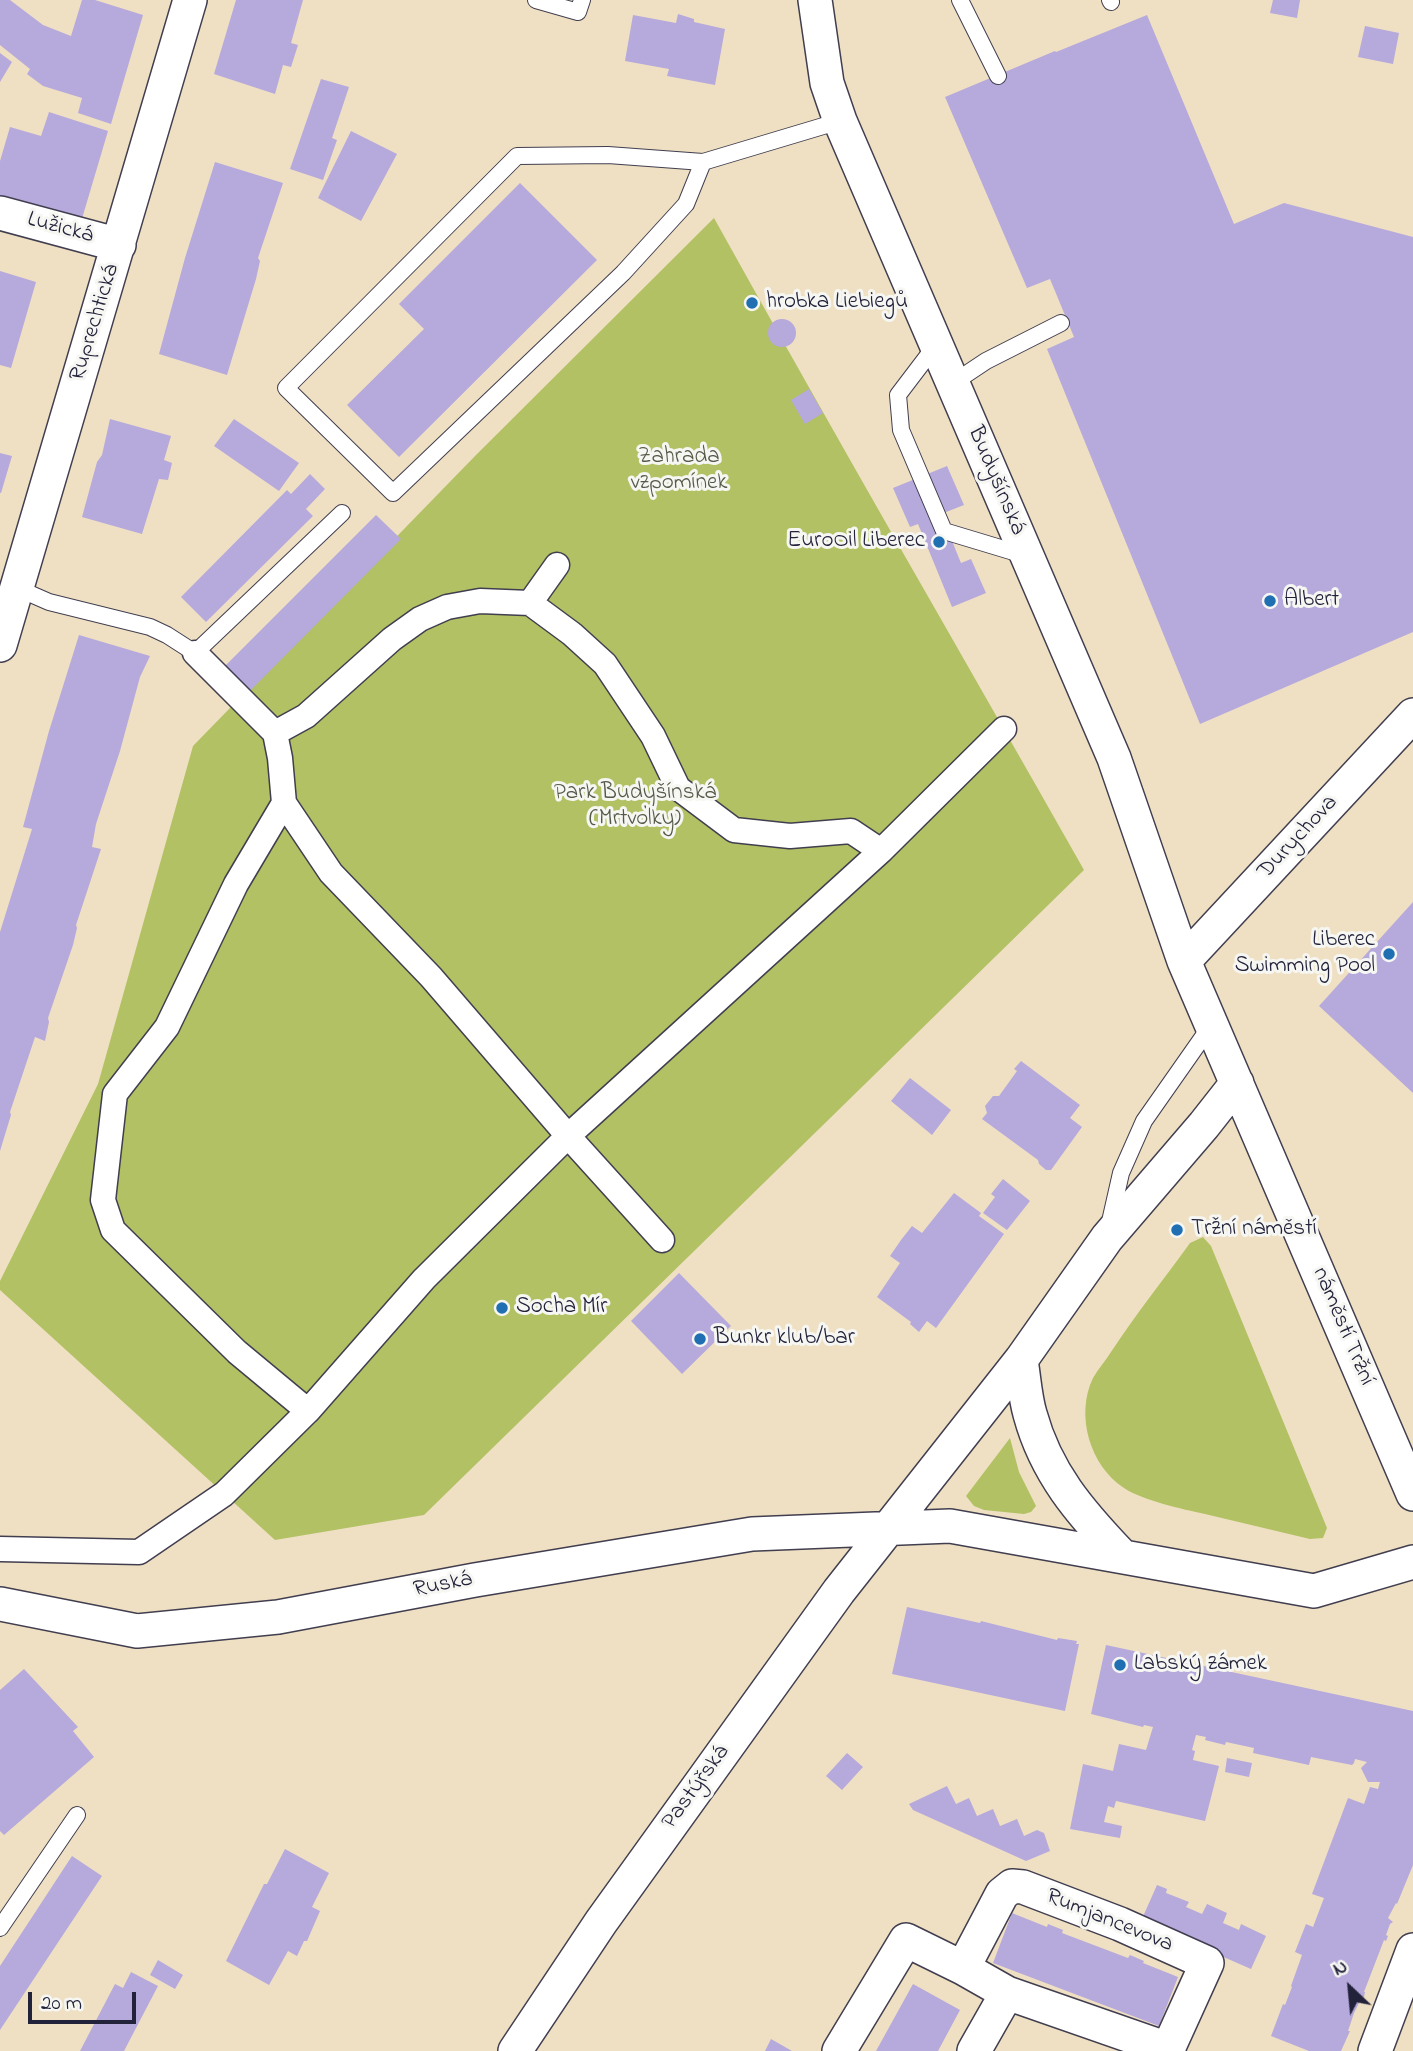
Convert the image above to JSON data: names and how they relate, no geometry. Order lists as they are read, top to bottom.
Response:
{
  "streets": {
    "street": [
      "Lužická",
      "Ruprechtická",
      "Budyšínská",
      "Durychova",
      "náměstí Tržní",
      "Ruská",
      "Pastýřská",
      "Rumjancevova"
    ]
  },
  "crossings": [
    ["Lužická", "Ruprechtická"],
    ["Budyšínská", "Durychova"],
    ["Budyšínská", "náměstí Tržní"],
    ["Durychova", "náměstí Tržní"],
    ["Ruská", "Pastýřská"]
  ],
  "parks": ["Zahrada vzpomínek", "Park Budyšínská (Mrtvolky)"],
  "places": [
    "hrobka Liebiegů",
    "EuroOil Liberec",
    "Albert",
    "Liberec Swimming Pool",
    "Tržní náměstí",
    "Socha Mír",
    "Bunkr klub/bar",
    "Labský zámek"
  ],
  "scale_bar": "20 m",
  "north": "top left"
}
